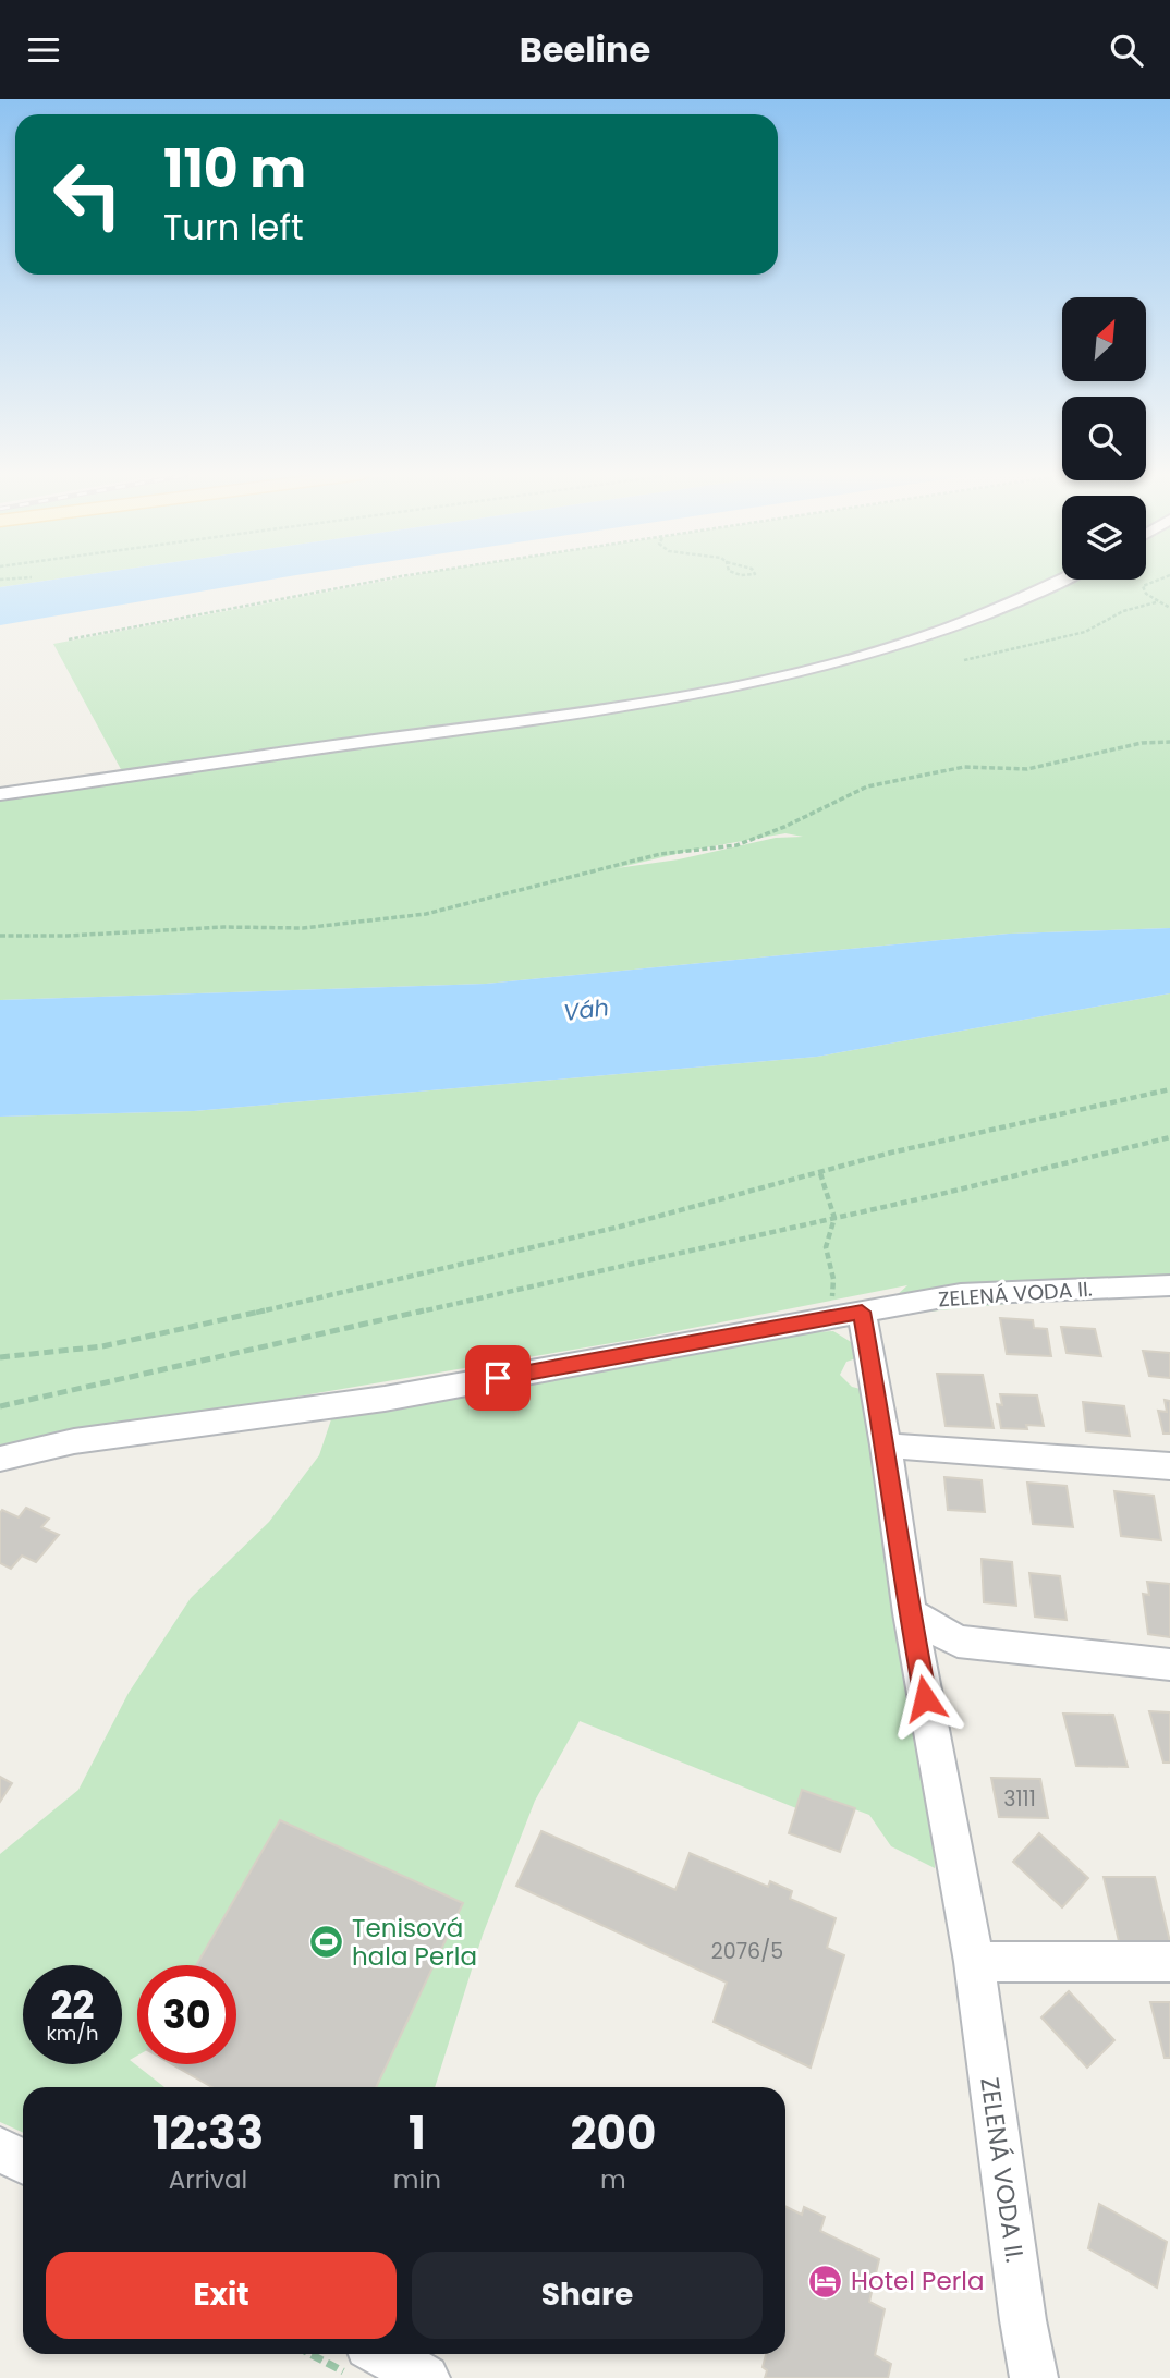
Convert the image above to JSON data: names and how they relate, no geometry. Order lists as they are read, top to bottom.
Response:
{
  "streets": {
    "street": ["ZELENÁ VODA II."]
  },
  "water": ["Váh"],
  "places": {
    "sports": ["Tenisová hala Perla"],
    "hotel": ["Hotel Perla"]
  },
  "house_numbers": ["3111", "2076/5"],
  "north": "top right",
  "page": {
    "header": "Beeline",
    "turn": ["110 m", "Turn left"],
    "speed": "22 km/h",
    "limit": "30",
    "eta": [
      "12:33",
      "Arrival",
      "1",
      "min",
      "200",
      "m"
    ],
    "buttons": ["Exit", "Share"]
  }
}
